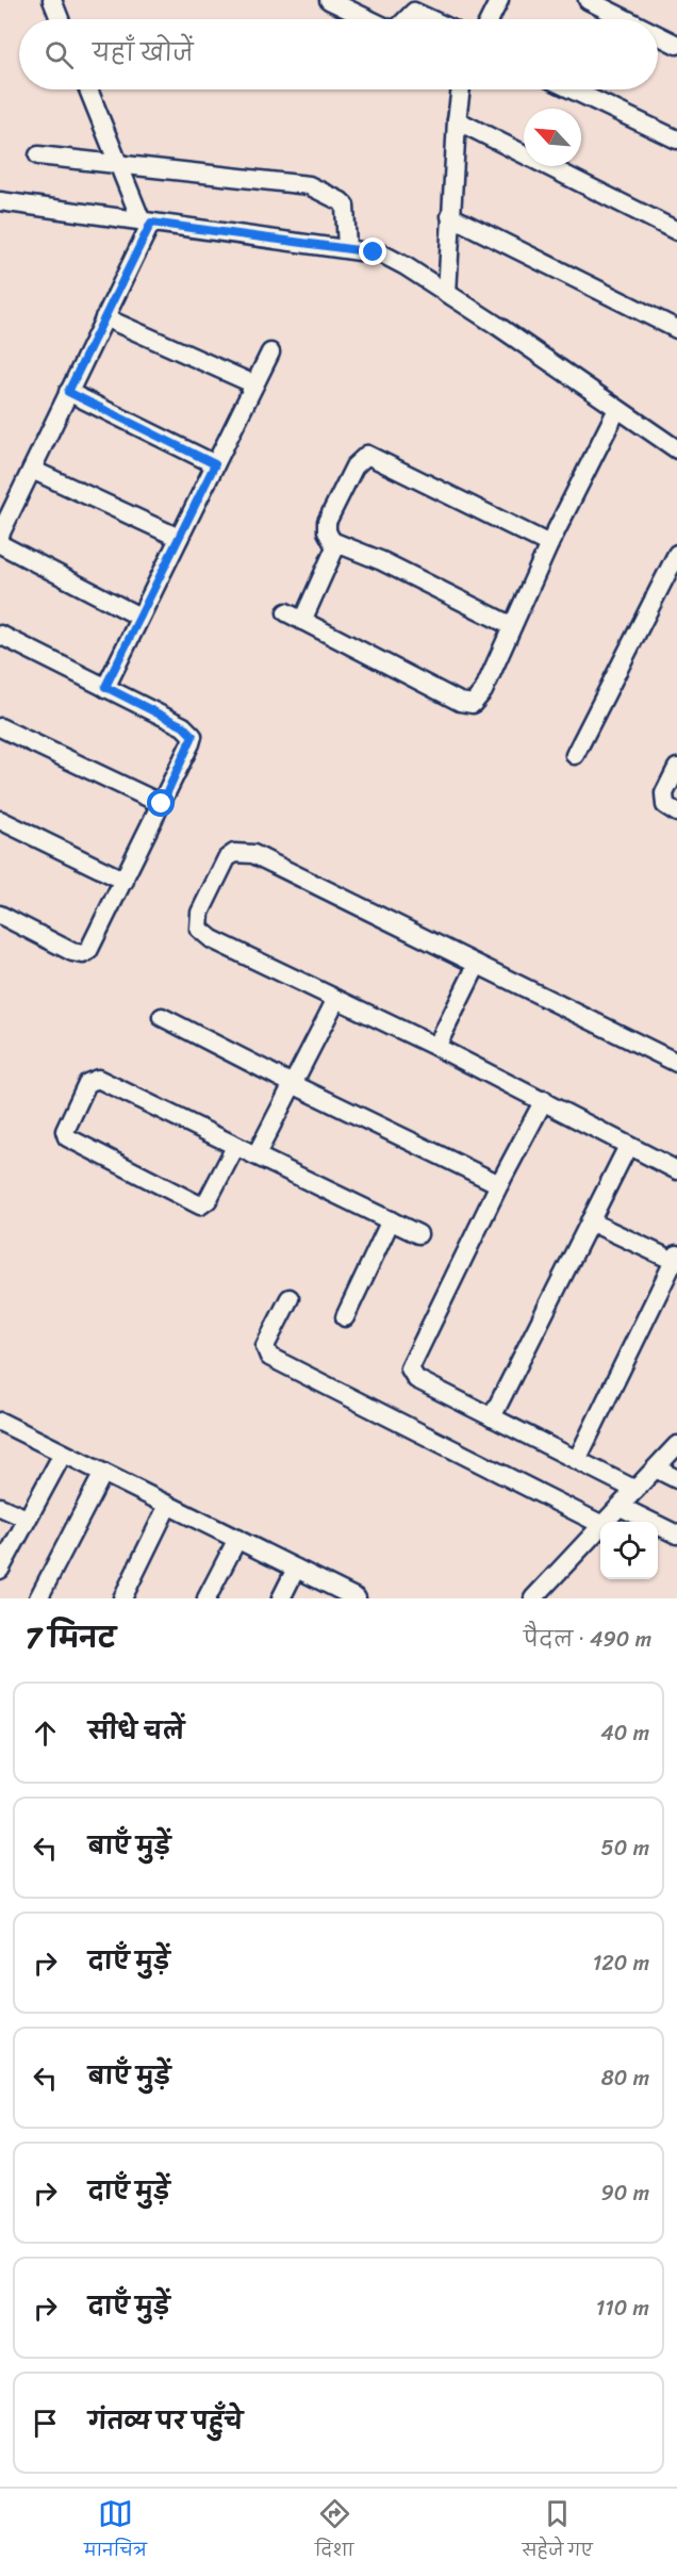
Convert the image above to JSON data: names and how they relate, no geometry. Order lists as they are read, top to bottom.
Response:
{
  "north": "top left",
  "page": {
    "search": "यहाँ खोजें",
    "heading": ["7 मिनट", "पैदल · 490 m"],
    "list": [
      ["सीधे चलें", "40 m"],
      ["बाएँ मुड़ें", "50 m"],
      ["दाएँ मुड़ें", "120 m"],
      ["बाएँ मुड़ें", "80 m"],
      ["दाएँ मुड़ें", "90 m"],
      ["दाएँ मुड़ें", "110 m"],
      "गंतव्य पर पहुँचे"
    ],
    "nav": ["मानचित्र", "दिशा", "सहेजे गए"]
  }
}
